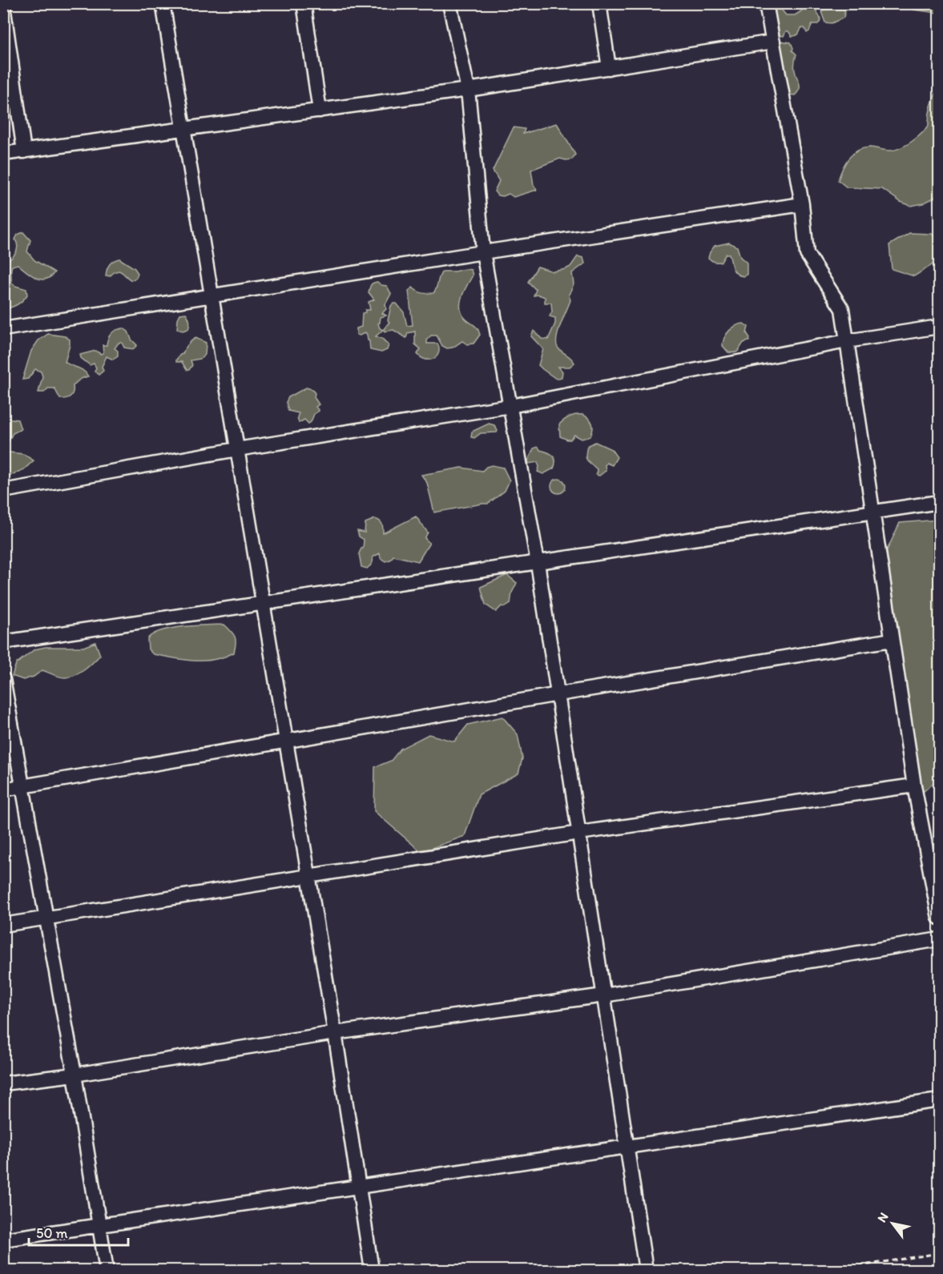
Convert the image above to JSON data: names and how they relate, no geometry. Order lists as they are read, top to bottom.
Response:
{
  "scale_bar": "50 m",
  "north": "top left"
}
